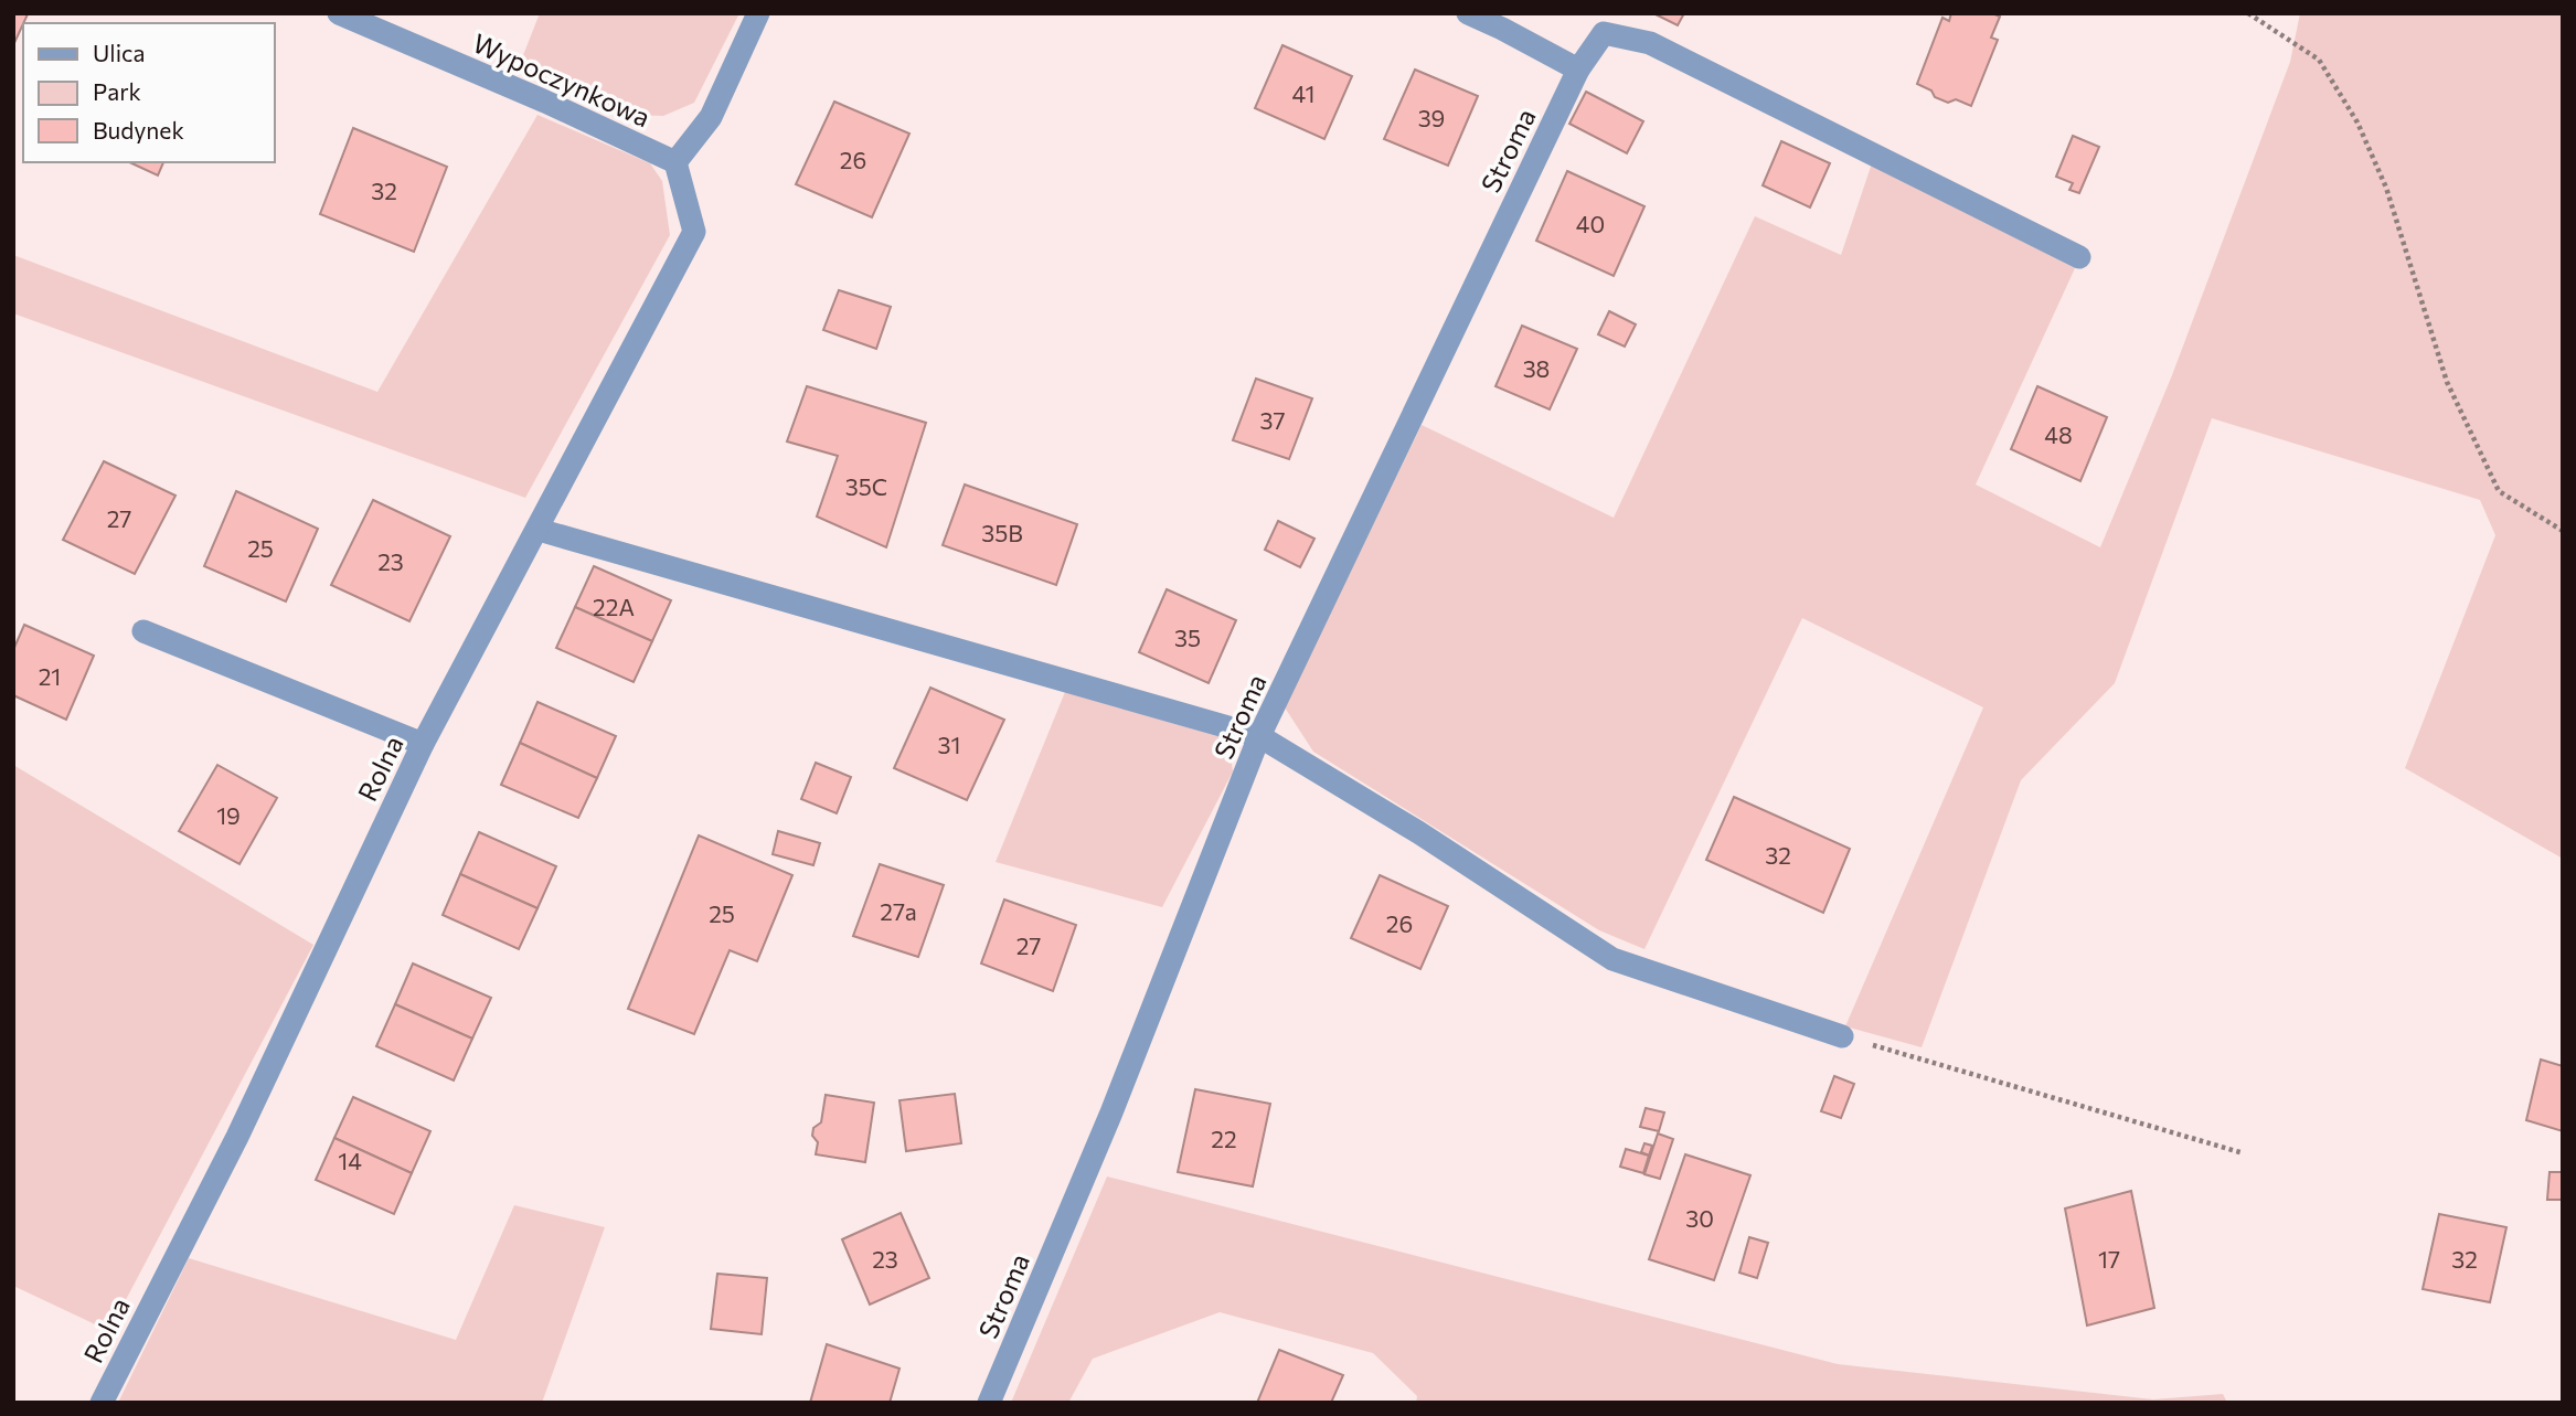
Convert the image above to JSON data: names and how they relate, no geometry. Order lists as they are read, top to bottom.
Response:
{
  "streets": {
    "street": ["Wypoczynkowa", "Stroma", "Rolna"]
  },
  "crossings": [
    ["Wypoczynkowa", "Rolna"]
  ],
  "house_numbers": [
    "41",
    "39",
    "26",
    "32",
    "40",
    "38",
    "37",
    "48",
    "35C",
    "27",
    "35B",
    "25",
    "23",
    "22A",
    "35",
    "21",
    "31",
    "19",
    "32",
    "27a",
    "25",
    "26",
    "27",
    "22",
    "14",
    "30",
    "23",
    "17",
    "32"
  ],
  "legend": ["Ulica", "Park", "Budynek"]
}
